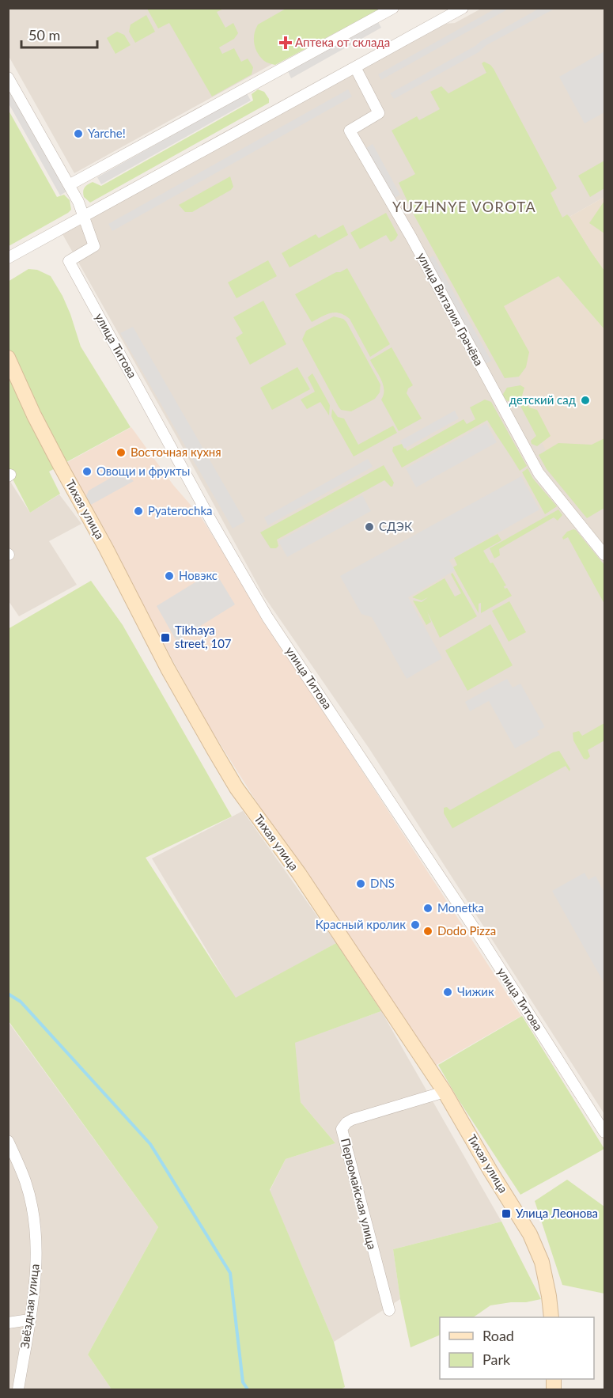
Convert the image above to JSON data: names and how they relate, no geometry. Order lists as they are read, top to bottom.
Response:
{
  "streets": {
    "street": [
      "улица Виталия Грачёва",
      "улица Титова",
      "Тихая улица",
      "Первомайская улица",
      "Звёздная улица"
    ]
  },
  "crossings": [
    ["Тихая улица", "Первомайская улица"]
  ],
  "districts": ["YUZHNYE VOROTA"],
  "places": {
    "health": ["Аптека от склада"],
    "other": [
      "Yarche!",
      "детский сад",
      "Восточная кухня",
      "Овощи и фрукты",
      "Pyaterochka",
      "СДЭК",
      "Новэкс",
      "DNS",
      "Monetka",
      "Красный кролик",
      "Dodo Pizza",
      "Чижик"
    ],
    "transit": ["Tikhaya street, 107", "Улица Леонова"]
  },
  "legend": ["Road", "Park"],
  "scale_bar": "50 m"
}
